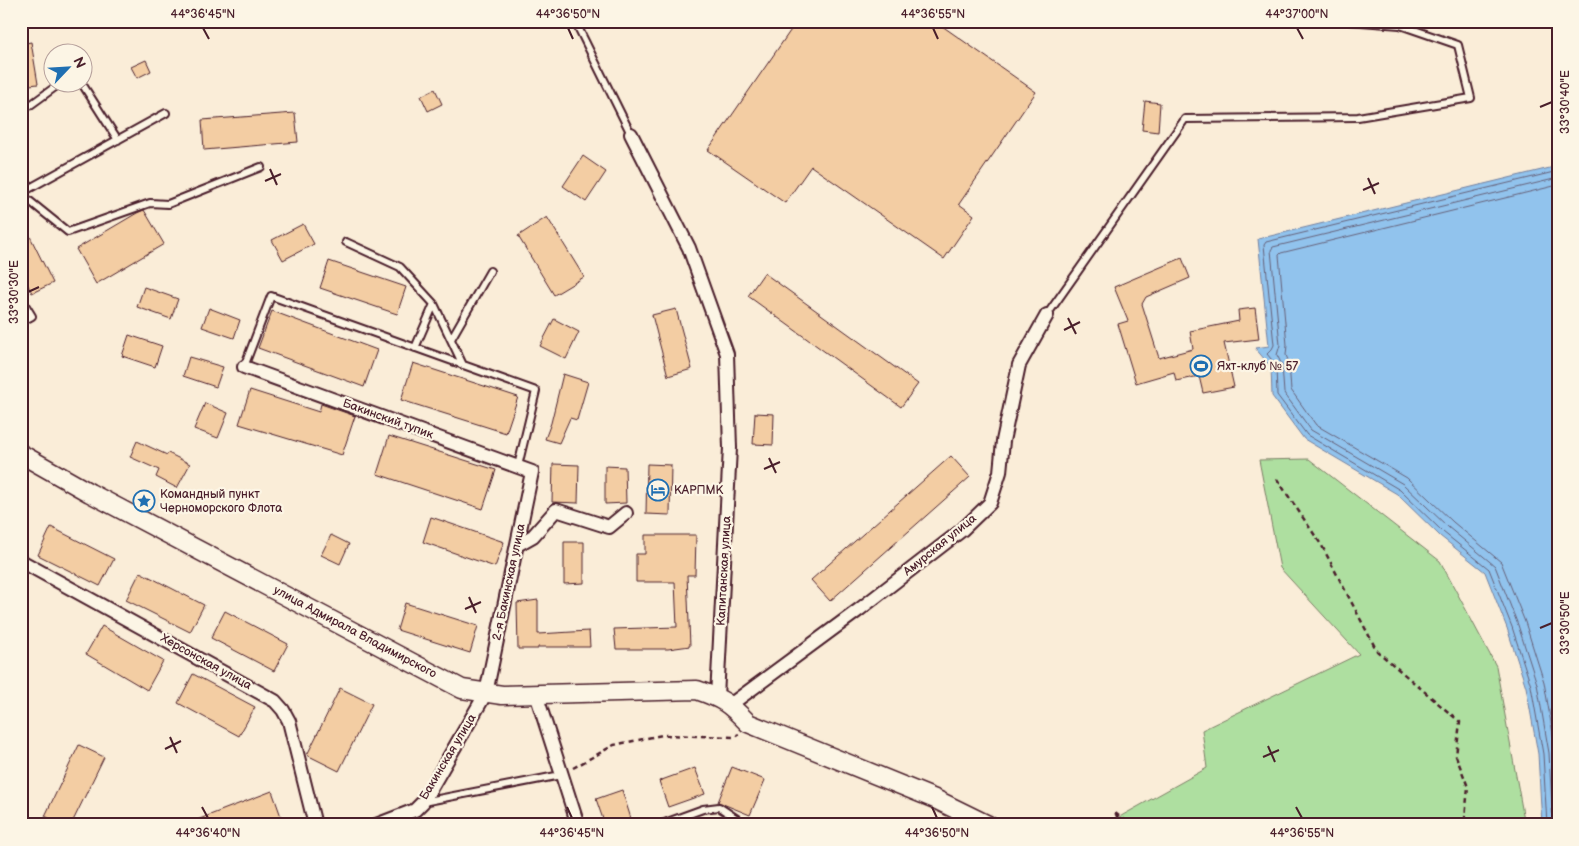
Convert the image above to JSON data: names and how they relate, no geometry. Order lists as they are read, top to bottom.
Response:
{
  "streets": {
    "main road": ["улица Адмирала Владимирского"],
    "street": [
      "Бакинский тупик",
      "Амурская улица",
      "Капитанская улица",
      "2-я Бакинская улица",
      "Херсонская улица",
      "Бакинская улица"
    ]
  },
  "crossings": [
    ["Бакинский тупик", "2-я Бакинская улица"],
    ["Амурская улица", "Капитанская улица"],
    ["Амурская улица", "улица Адмирала Владимирского"],
    ["Капитанская улица", "улица Адмирала Владимирского"],
    ["2-я Бакинская улица", "улица Адмирала Владимирского"],
    ["2-я Бакинская улица", "Бакинская улица"],
    ["улица Адмирала Владимирского", "Бакинская улица"]
  ],
  "places": {
    "sports": ["Яхт-клуб № 57"],
    "hotel": ["КАРПМК"],
    "place": ["Командный пункт Черноморского Флота"]
  },
  "north": "top right",
  "coordinates": [
    "44°36'45\"N",
    "44°36'50\"N",
    "44°36'55\"N",
    "44°37'00\"N",
    "33°30'40\"E",
    "33°30'30\"E",
    "33°30'50\"E",
    "44°36'40\"N"
  ]
}
